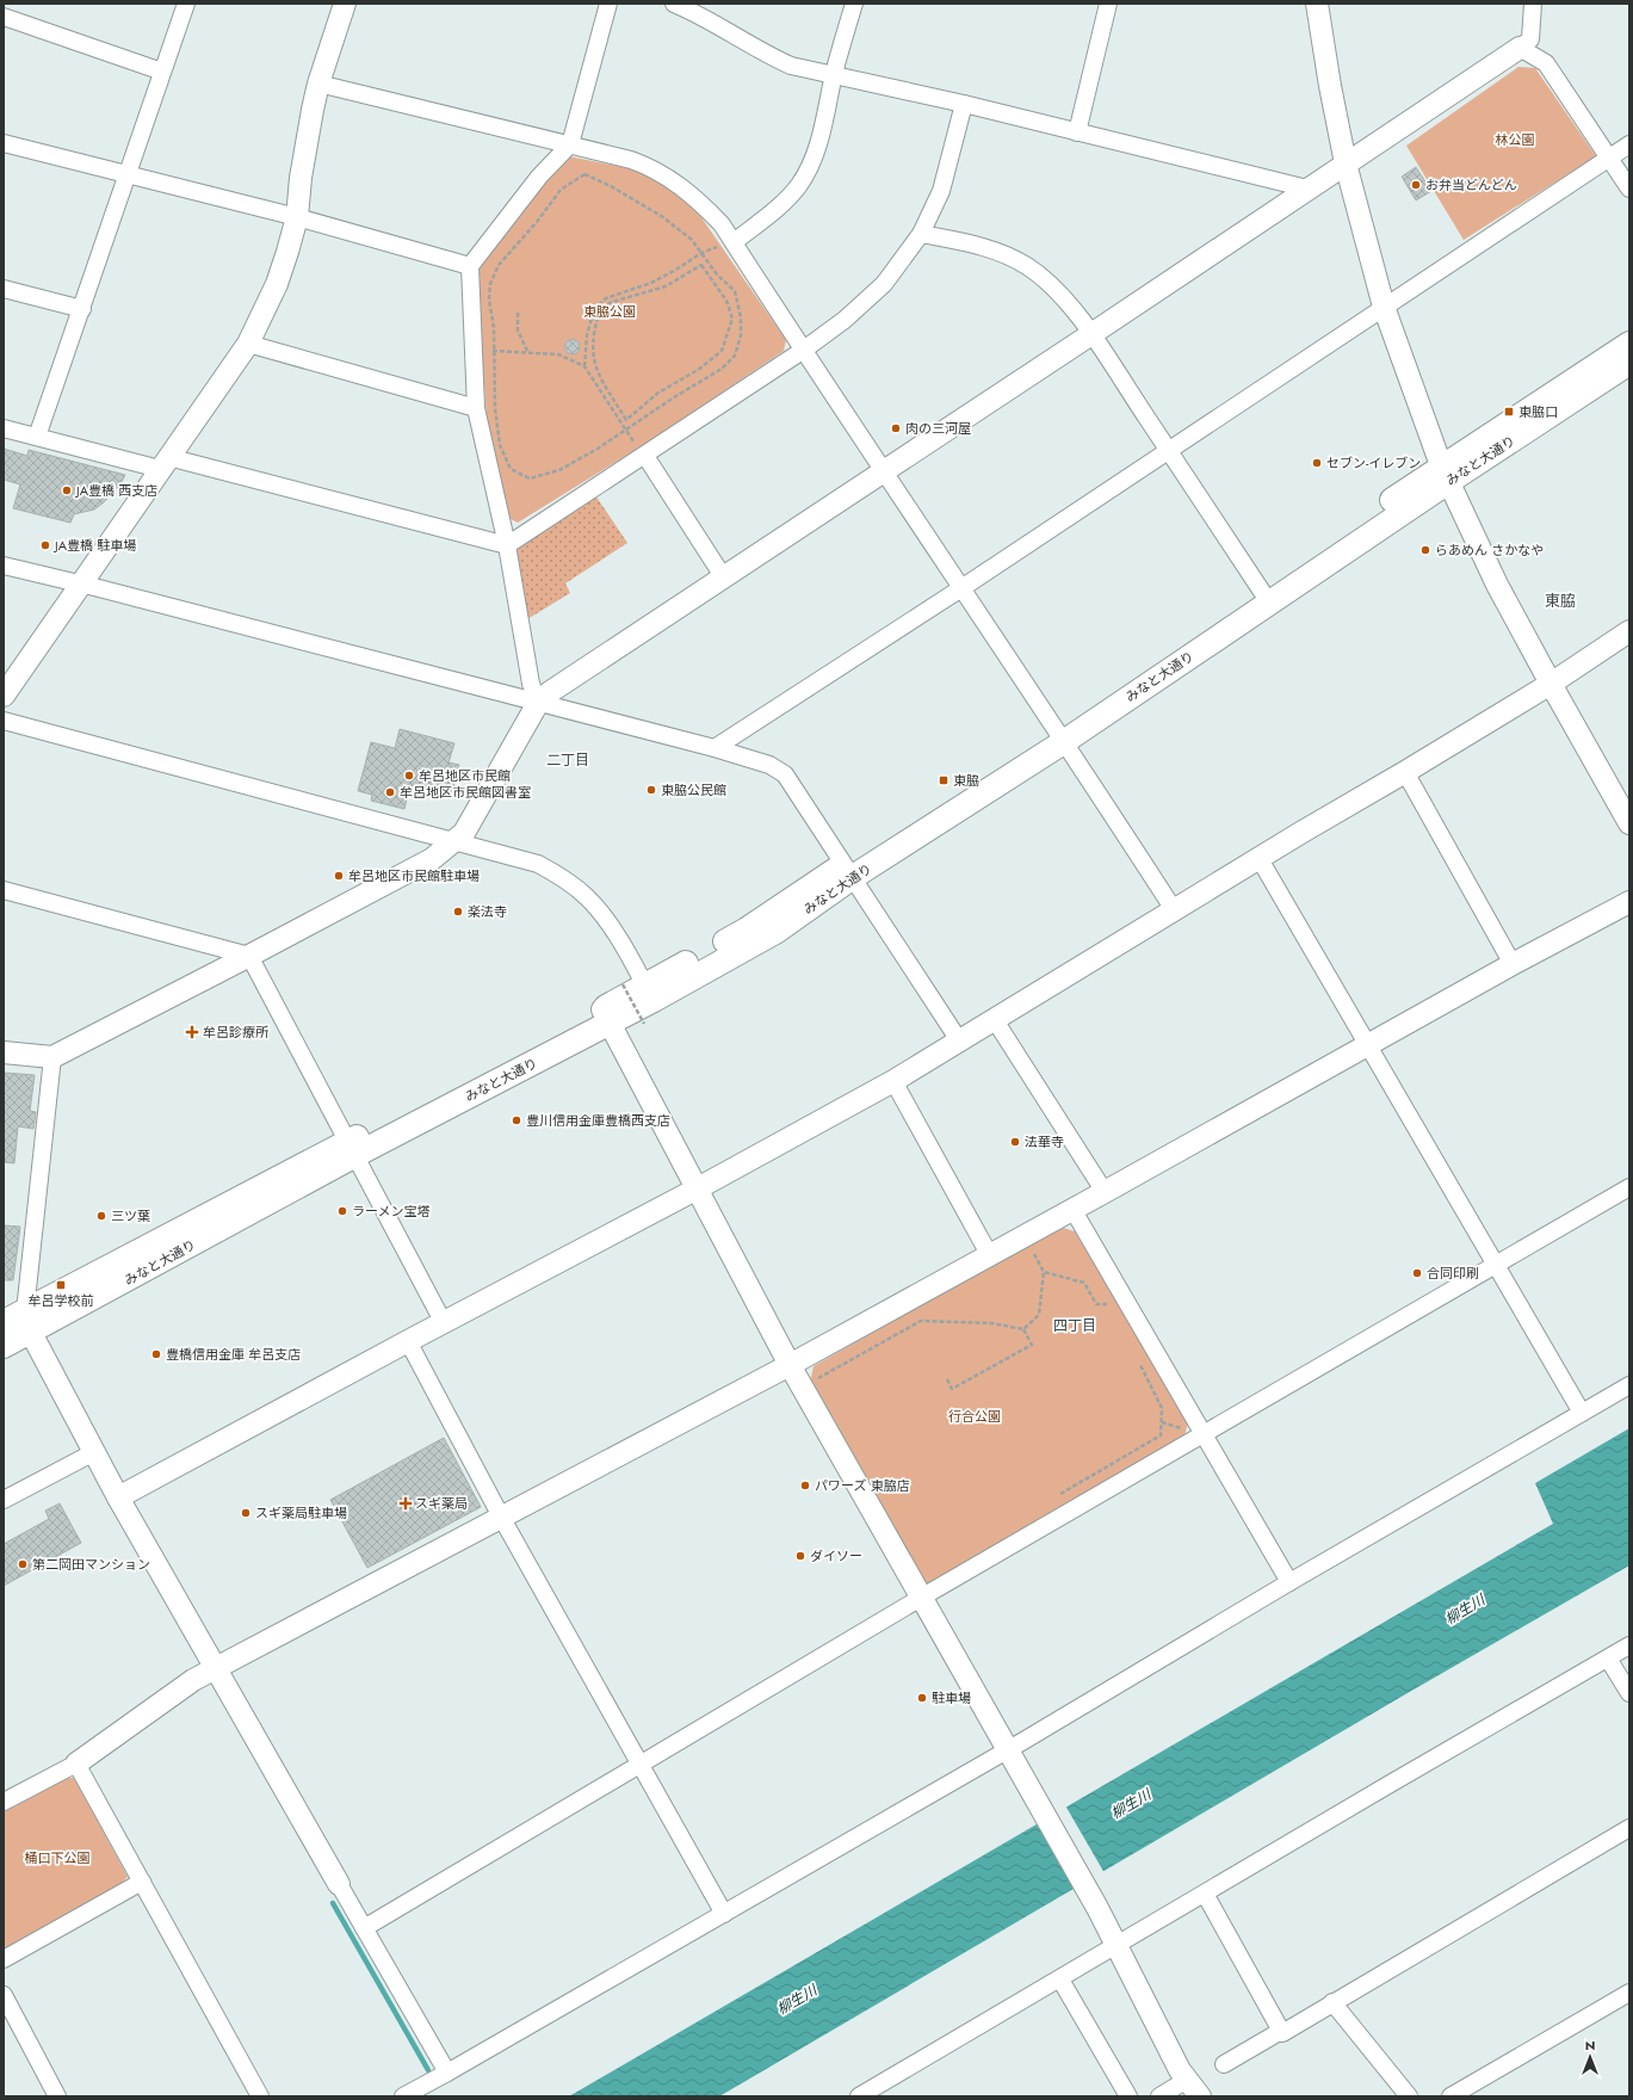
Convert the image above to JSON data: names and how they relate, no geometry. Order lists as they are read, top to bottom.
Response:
{
  "streets": {
    "main road": ["みなと大通り"]
  },
  "districts": ["東脇", "二丁目", "四丁目"],
  "water": ["柳生川"],
  "parks": [
    "林公園",
    "東脇公園",
    "行合公園",
    "桶口下公園"
  ],
  "places": {
    "other": [
      "お弁当どんどん",
      "肉の三河屋",
      "セブン-イレブン",
      "JA豊橋 西支店",
      "JA豊橋 駐車場",
      "らあめん さかなや",
      "牟呂地区市民館",
      "東脇公民館",
      "牟呂地区市民館図書室",
      "牟呂地区市民館駐車場",
      "楽法寺",
      "豊川信用金庫豊橋西支店",
      "法華寺",
      "ラーメン宝塔",
      "三ツ葉",
      "合同印刷",
      "豊橋信用金庫 牟呂支店",
      "パワーズ 東脇店",
      "スギ薬局駐車場",
      "ダイソー",
      "第二岡田マンション",
      "駐車場"
    ],
    "transit": ["東脇口", "東脇", "牟呂学校前"],
    "health": ["牟呂診療所", "スギ薬局"]
  },
  "north": "top"
}
